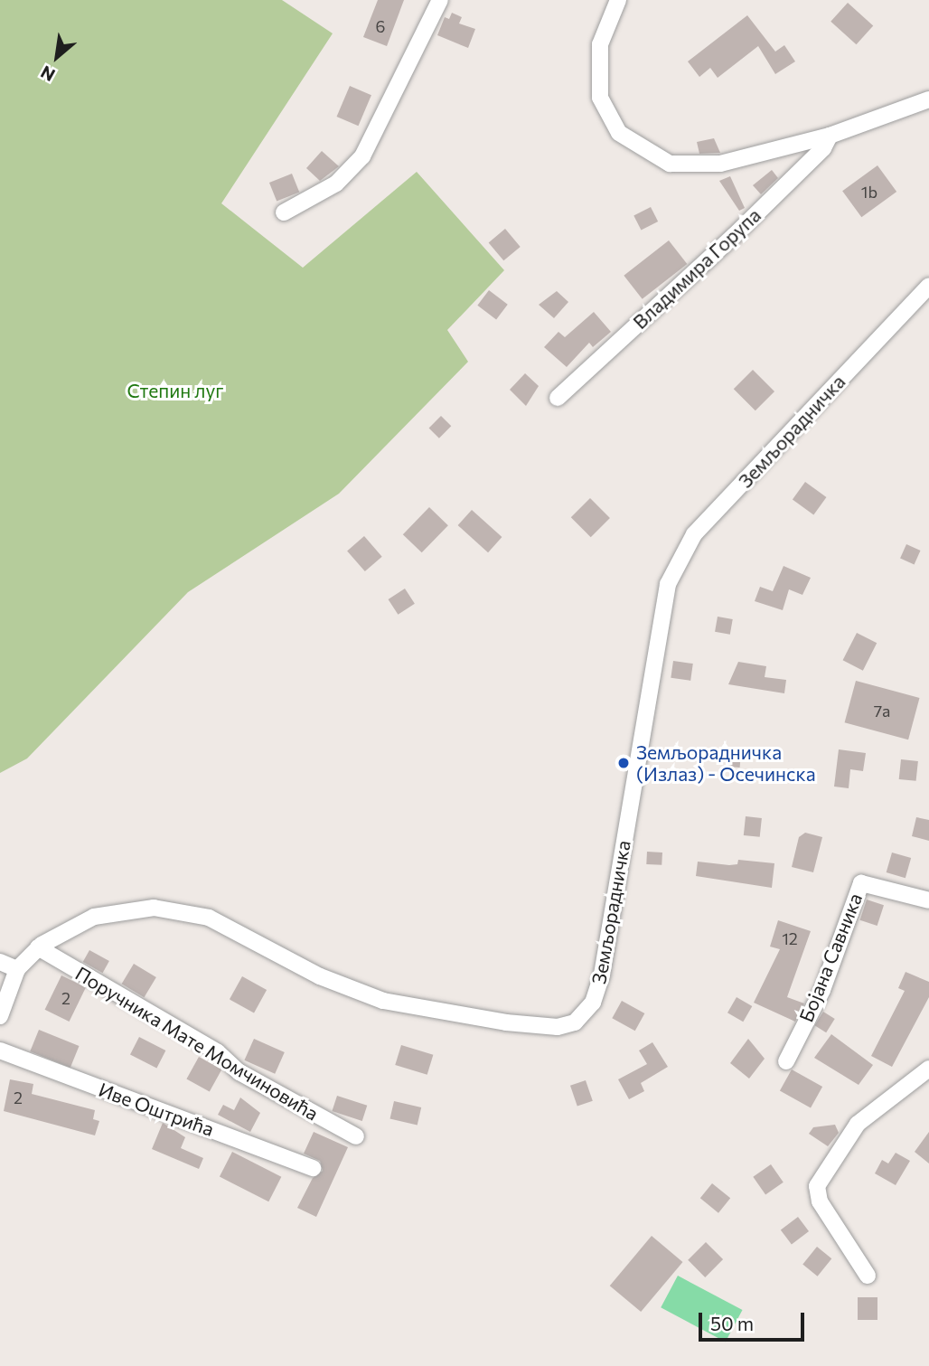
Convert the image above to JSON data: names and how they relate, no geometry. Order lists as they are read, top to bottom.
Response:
{
  "streets": {
    "street": [
      "Владимира Горупа",
      "Земљорадничка",
      "Бојана Савника",
      "Поручника Мате Момчиновића",
      "Иве Оштрића"
    ]
  },
  "crossings": [
    ["Земљорадничка", "Поручника Мате Момчиновића"]
  ],
  "parks": ["Степин луг"],
  "places": ["Земљорадничка (Излаз) - Осечинска"],
  "house_numbers": [
    "6",
    "1b",
    "7a",
    "12",
    "2",
    "2"
  ],
  "scale_bar": "50 m",
  "north": "bottom left"
}
